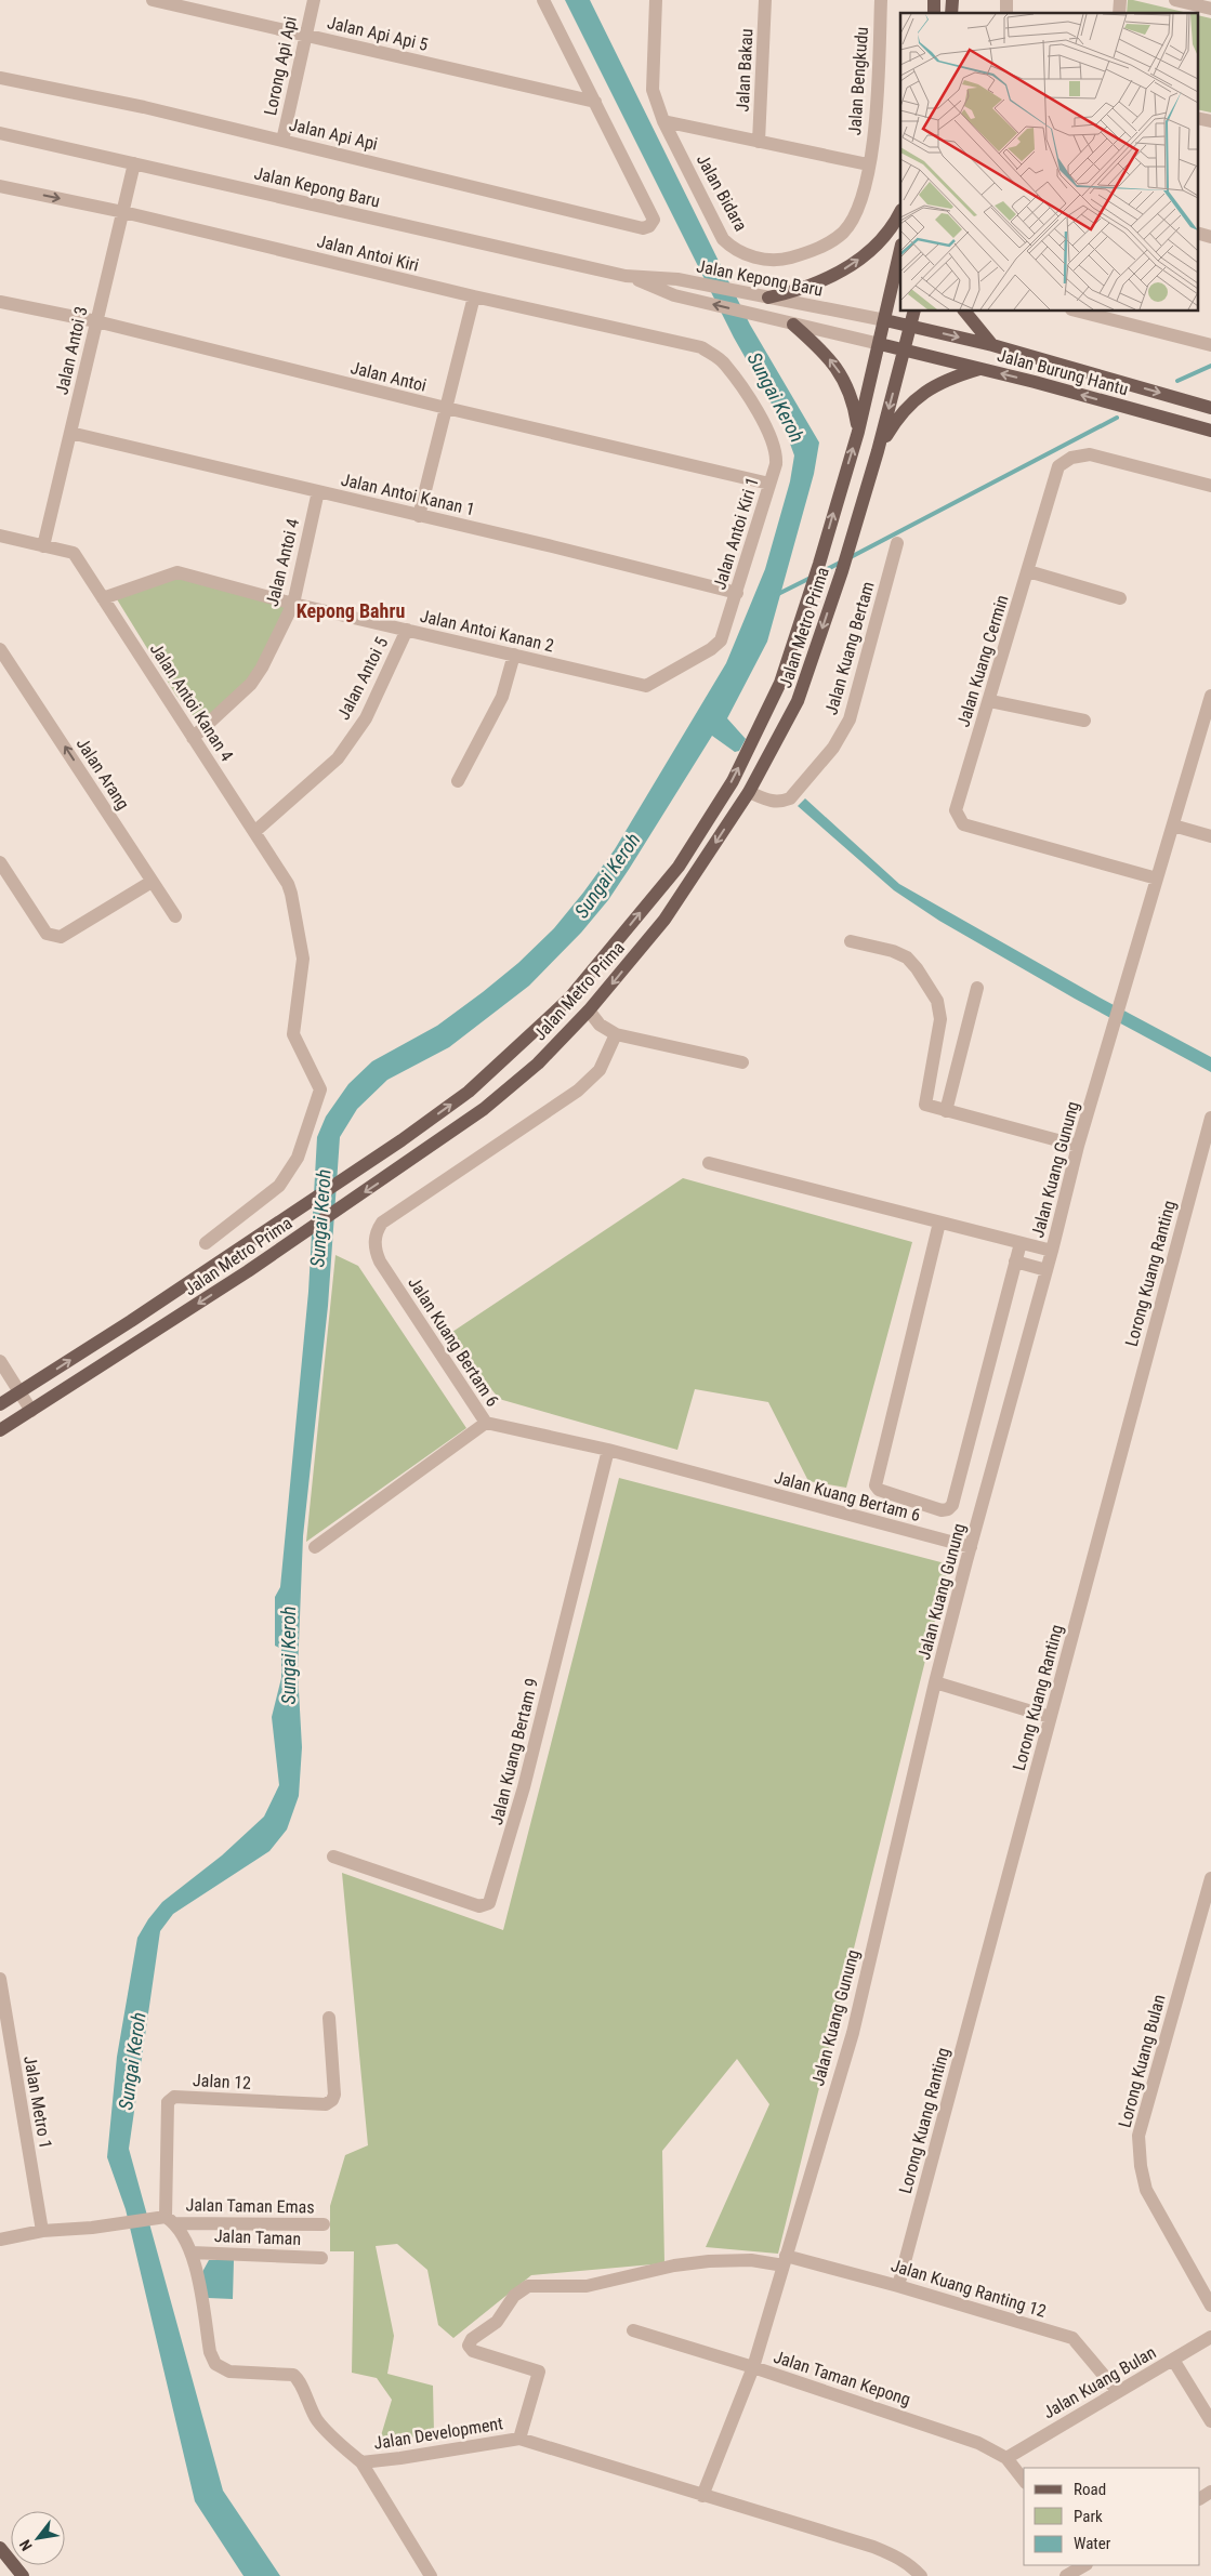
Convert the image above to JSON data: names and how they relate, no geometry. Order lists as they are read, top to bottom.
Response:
{
  "streets": {
    "main road": ["Jalan Burung Hantu", "Jalan Metro Prima"],
    "street": [
      "Jalan Api Api 5",
      "Lorong Api Api",
      "Jalan Bakau",
      "Jalan Bengkudu",
      "Jalan Api Api",
      "Jalan Kepong Baru",
      "Jalan Bidara",
      "Jalan Antoi Kiri",
      "Jalan Antoi 3",
      "Jalan Antoi",
      "Jalan Antoi Kanan 1",
      "Jalan Antoi Kiri 1",
      "Jalan Antoi 4",
      "Jalan Antoi Kanan 2",
      "Jalan Kuang Bertam",
      "Jalan Kuang Cermin",
      "Jalan Antoi 5",
      "Jalan Antoi Kanan 4",
      "Jalan Arang",
      "Jalan Kuang Gunung",
      "Lorong Kuang Ranting",
      "Jalan Kuang Bertam 6",
      "Jalan Kuang Bertam 9",
      "Lorong Kuang Bulan",
      "Jalan 12",
      "Jalan Metro 1",
      "Jalan Taman Emas",
      "Jalan Taman",
      "Jalan Kuang Ranting 12",
      "Jalan Taman Kepong",
      "Jalan Kuang Bulan",
      "Jalan Development"
    ]
  },
  "crossings": [
    ["Jalan Api Api 5", "Lorong Api Api"],
    ["Jalan Api Api 5", "Jalan Api Api"],
    ["Lorong Api Api", "Jalan Api Api"],
    ["Jalan Bengkudu", "Jalan Bidara"],
    ["Jalan Kepong Baru", "Jalan Antoi 3"],
    ["Jalan Kepong Baru", "Jalan Burung Hantu"],
    ["Jalan Kepong Baru", "Jalan Metro Prima"],
    ["Jalan Antoi Kiri", "Jalan Antoi 3"],
    ["Jalan Antoi Kiri", "Jalan Antoi Kiri 1"],
    ["Jalan Antoi 3", "Jalan Antoi"],
    ["Jalan Antoi 3", "Jalan Antoi Kanan 1"],
    ["Jalan Antoi 3", "Jalan Antoi Kanan 4"],
    ["Jalan Burung Hantu", "Jalan Metro Prima"],
    ["Jalan Antoi", "Jalan Antoi Kiri 1"],
    ["Jalan Antoi Kanan 1", "Jalan Antoi Kiri 1"],
    ["Jalan Antoi Kanan 1", "Jalan Antoi 4"],
    ["Jalan Antoi Kiri 1", "Jalan Antoi Kanan 2"],
    ["Jalan Antoi 4", "Jalan Antoi Kanan 2"],
    ["Jalan Antoi 4", "Jalan Antoi Kanan 4"],
    ["Jalan Metro Prima", "Jalan Kuang Bertam"],
    ["Jalan Antoi Kanan 2", "Jalan Antoi 5"],
    ["Jalan Antoi Kanan 2", "Jalan Antoi Kanan 4"],
    ["Jalan Kuang Cermin", "Jalan Kuang Gunung"],
    ["Jalan Antoi 5", "Jalan Antoi Kanan 4"],
    ["Jalan Kuang Gunung", "Jalan Kuang Bertam 6"],
    ["Jalan Kuang Gunung", "Jalan Kuang Ranting 12"],
    ["Jalan Kuang Gunung", "Jalan Taman Kepong"],
    ["Jalan Kuang Gunung", "Jalan Development"],
    ["Lorong Kuang Ranting", "Jalan Kuang Ranting 12"],
    ["Jalan Kuang Bertam 6", "Jalan Kuang Bertam 9"],
    ["Jalan 12", "Jalan Taman Emas"],
    ["Jalan 12", "Jalan Development"],
    ["Jalan Metro 1", "Jalan Taman Emas"],
    ["Jalan Taman Emas", "Jalan Development"],
    ["Jalan Taman", "Jalan Development"],
    ["Jalan Kuang Ranting 12", "Jalan Kuang Bulan"],
    ["Jalan Kuang Ranting 12", "Jalan Development"],
    ["Jalan Taman Kepong", "Jalan Kuang Bulan"]
  ],
  "one_way": ["Jalan Arang"],
  "districts": ["Kepong Bahru"],
  "water": ["Sungai Keroh"],
  "legend": ["Road", "Park", "Water"],
  "north": "bottom left"
}
